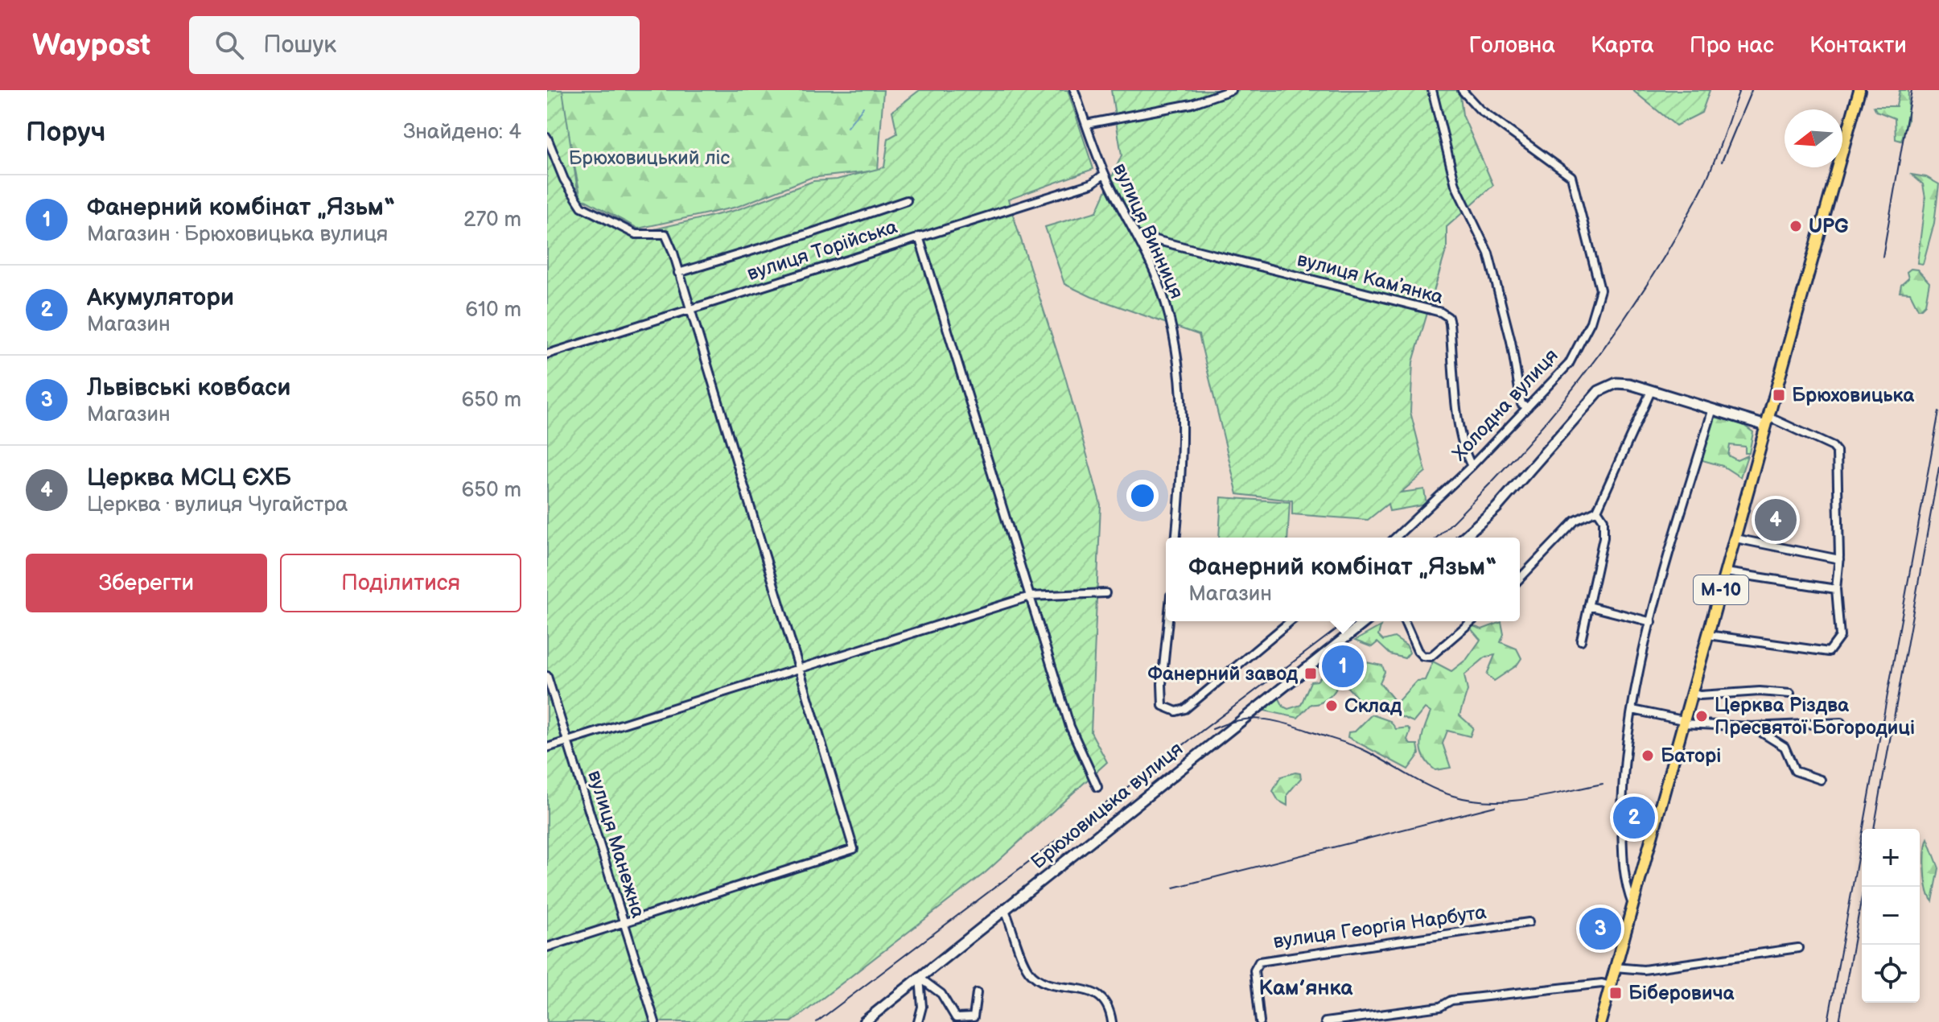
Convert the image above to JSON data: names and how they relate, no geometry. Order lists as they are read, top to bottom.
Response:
{
  "streets": {
    "main road": ["М-10", "Брюховицька вулиця"],
    "street": [
      "вулиця Винниця",
      "вулиця Торійська",
      "вулиця Камʼянка",
      "Холодна вулиця",
      "вулиця Манежна",
      "вулиця Георгія Нарбута"
    ]
  },
  "crossings": [
    ["вулиця Винниця", "вулиця Торійська"],
    ["вулиця Винниця", "вулиця Камʼянка"],
    ["вулиця Камʼянка", "Холодна вулиця"]
  ],
  "districts": ["Кам’янка"],
  "parks": ["Брюховицький ліс"],
  "places": {
    "other": [
      "UPG",
      "Склад",
      "Церква Різдва Пресвятої Богородиці",
      "Баторі"
    ],
    "transit": ["Брюховицька", "Фанерний завод", "Біберовича"]
  },
  "north": "left",
  "page": {
    "header": "Waypost",
    "search": "Пошук",
    "nav": [
      "Головна",
      "Карта",
      "Про нас",
      "Контакти"
    ],
    "heading": ["Поруч", "Знайдено: 4"],
    "list": [
      {
        "mark": "1",
        "name": "Фанерний комбінат „Язьм“",
        "note": "Магазин · Брюховицька вулиця",
        "value": "270 m"
      },
      {
        "mark": "2",
        "name": "Акумулятори",
        "note": "Магазин",
        "value": "610 m"
      },
      {
        "mark": "3",
        "name": "Львівські ковбаси",
        "note": "Магазин",
        "value": "650 m"
      },
      {
        "mark": "4",
        "name": "Церква МСЦ ЄХБ",
        "note": "Церква · вулиця Чугайстра",
        "value": "650 m"
      }
    ],
    "pins": [
      "4",
      "1",
      "2",
      "3"
    ],
    "buttons": ["Зберегти", "Поділитися"],
    "popup": ["Фанерний комбінат „Язьм“", "Магазин"],
    "map_buttons": ["+", "−"]
  }
}
